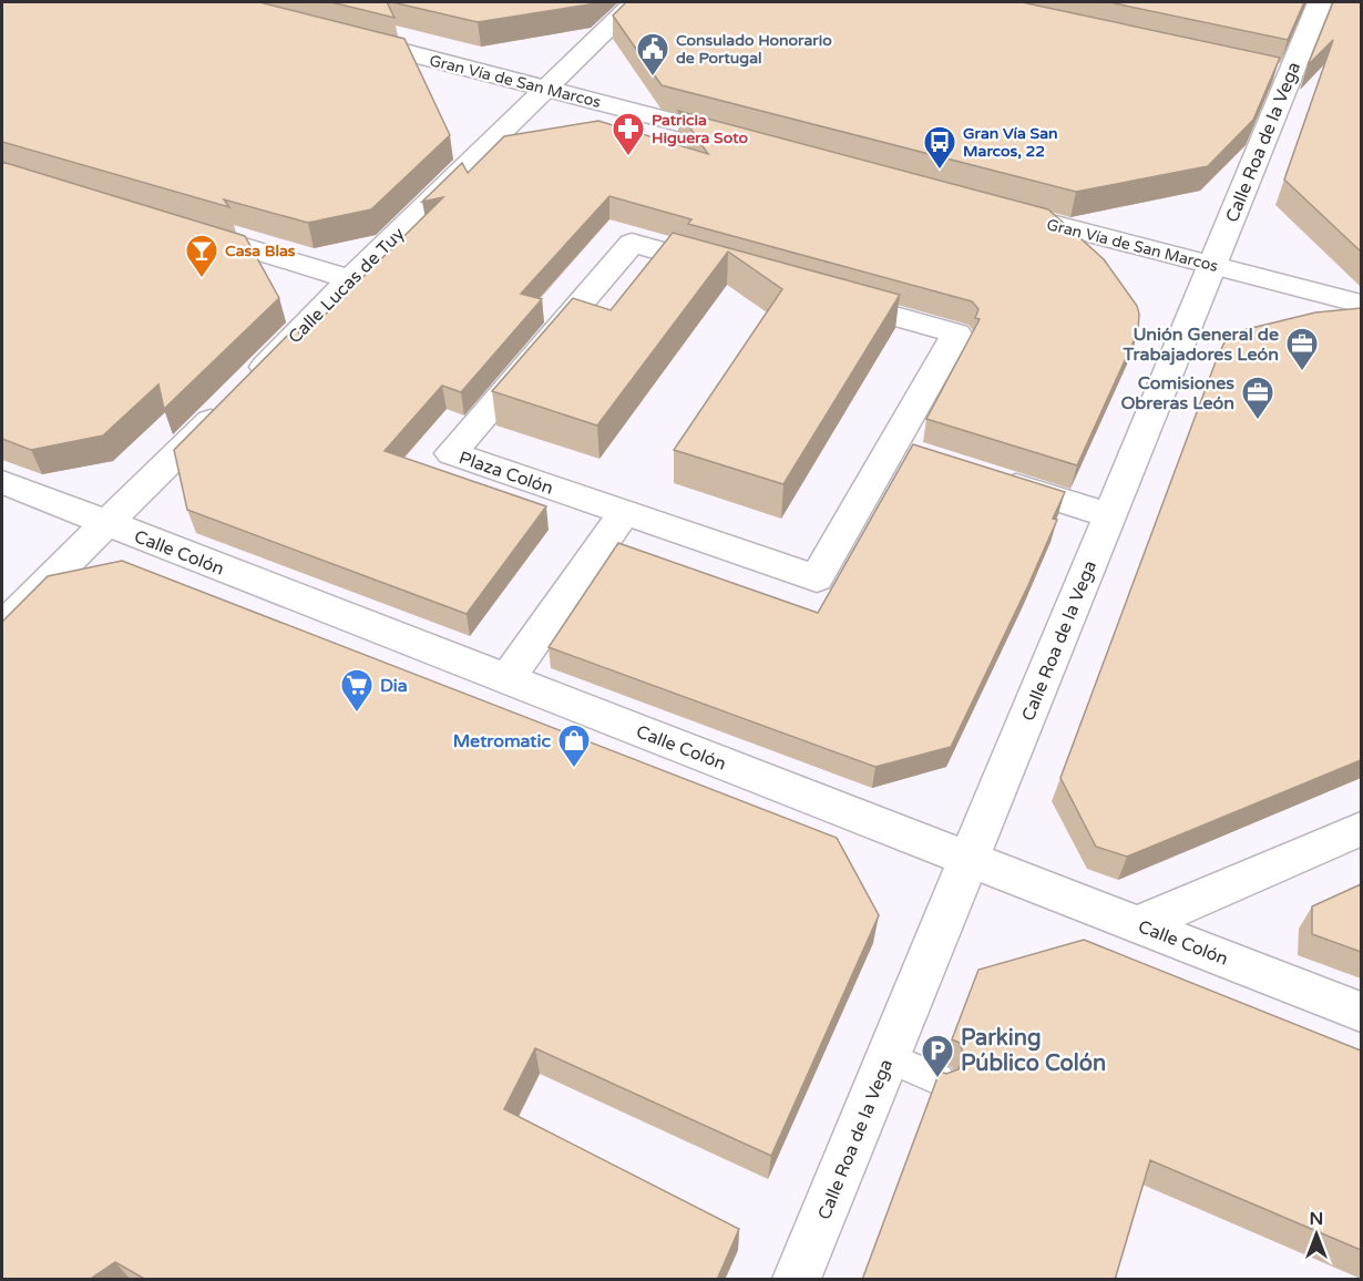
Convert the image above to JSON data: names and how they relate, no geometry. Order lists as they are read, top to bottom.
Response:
{
  "streets": {
    "street": [
      "Gran Vía de San Marcos",
      "Calle Roa de la Vega",
      "Calle Lucas de Tuy",
      "Plaza Colón",
      "Calle Colón"
    ]
  },
  "crossings": [
    ["Gran Vía de San Marcos", "Calle Roa de la Vega"],
    ["Gran Vía de San Marcos", "Calle Lucas de Tuy"],
    ["Calle Roa de la Vega", "Calle Colón"],
    ["Calle Lucas de Tuy", "Calle Colón"]
  ],
  "places": {
    "public building": ["Consulado Honorario de Portugal"],
    "pharmacy": ["Patricia Higuera Soto"],
    "bus stop": ["Gran Vía San Marcos, 22"],
    "bar": ["Casa Blas"],
    "office": ["Unión General de Trabajadores León", "Comisiones Obreras León"],
    "supermarket": ["Dia"],
    "shop": ["Metromatic"],
    "parking": ["Parking Público Colón"]
  },
  "north": "top"
}
